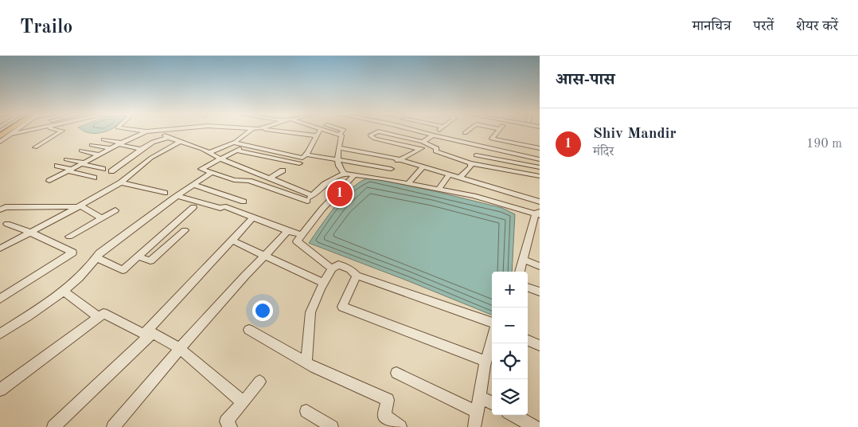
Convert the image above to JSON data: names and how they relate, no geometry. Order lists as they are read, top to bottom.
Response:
{
  "page": {
    "header": "Trailo",
    "nav": ["मानचित्र", "परतें", "शेयर करें"],
    "heading": "आस-पास",
    "list": [
      {
        "mark": "1",
        "name": "Shiv Mandir",
        "note": "मंदिर",
        "value": "190 m"
      }
    ],
    "pins": "1",
    "map_buttons": ["+", "−"]
  }
}
